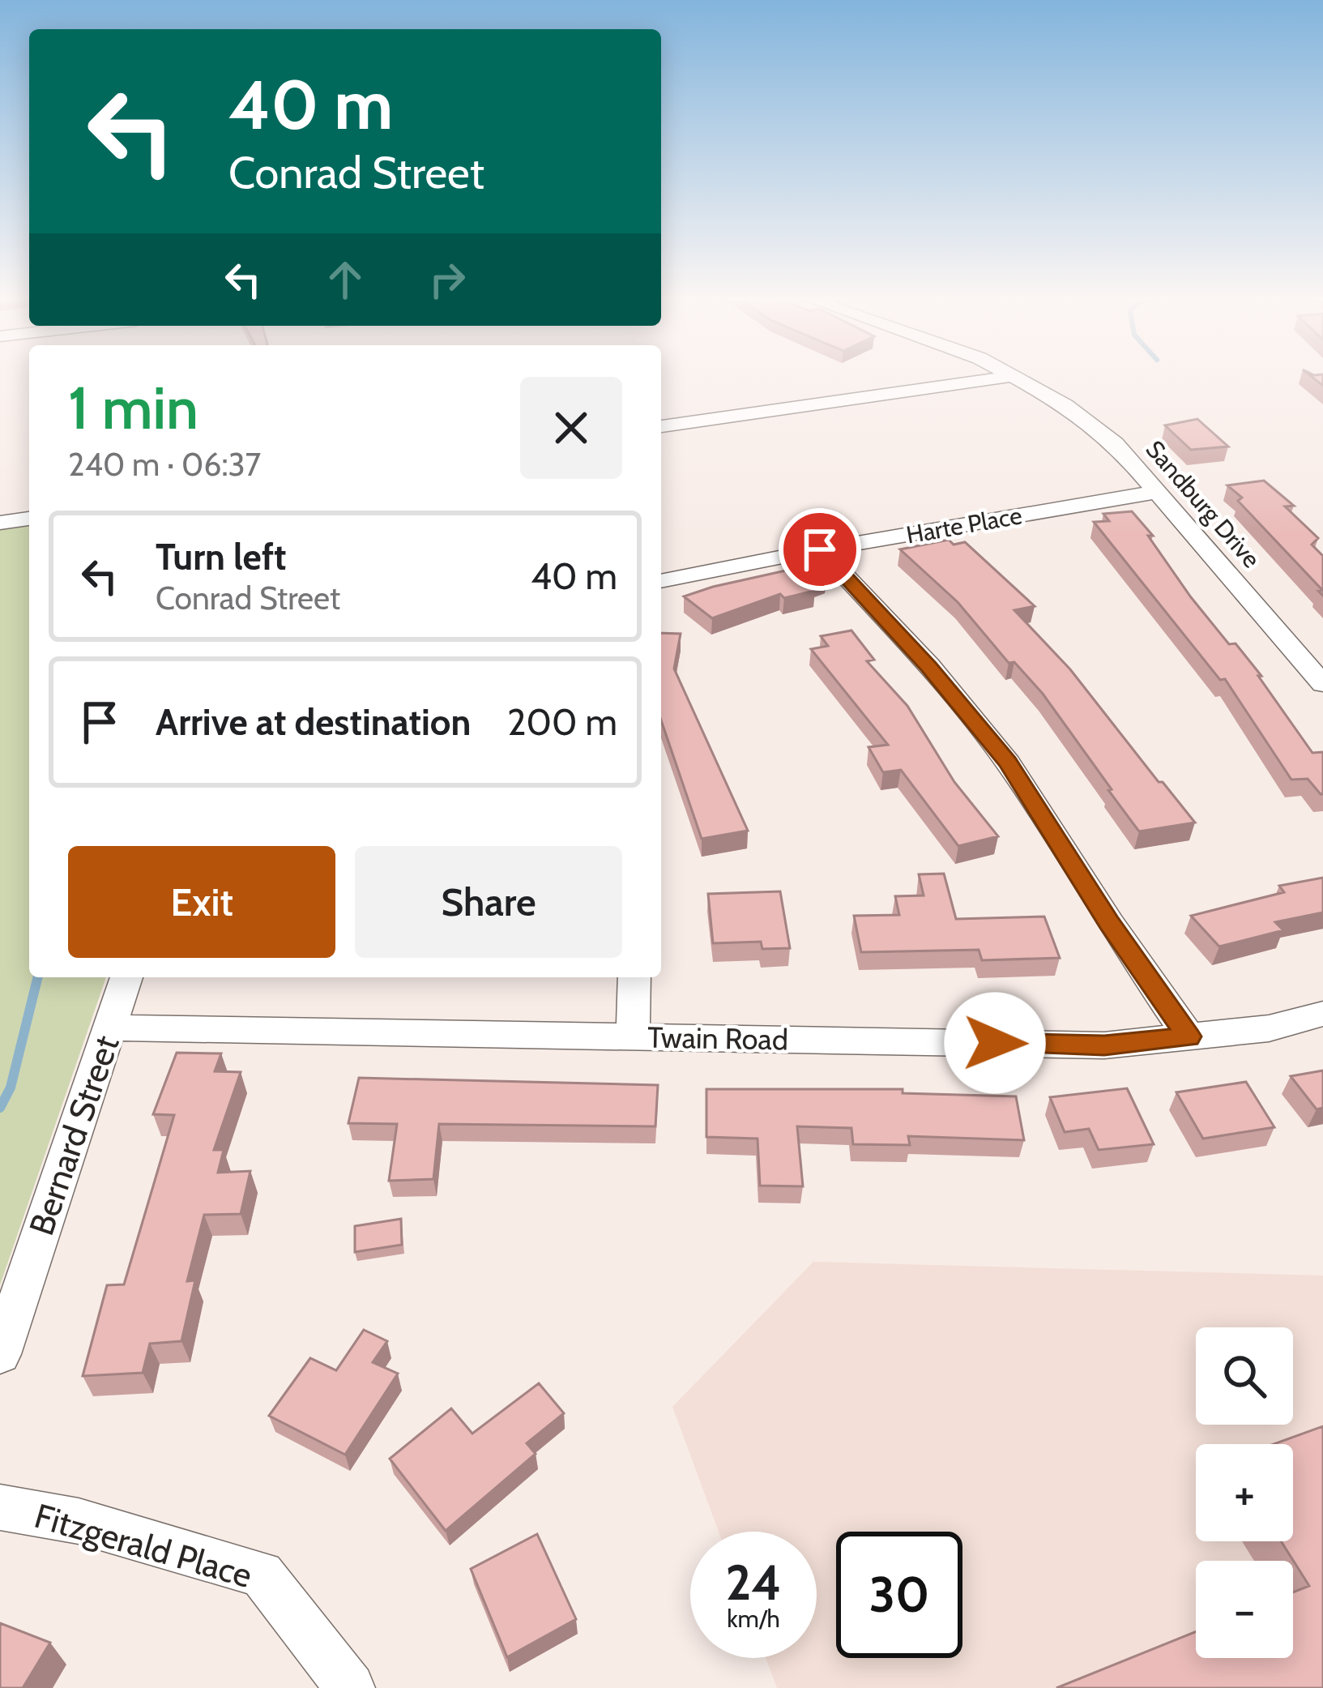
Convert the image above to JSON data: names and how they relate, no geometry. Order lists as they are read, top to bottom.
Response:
{
  "streets": {
    "street": [
      "Sandburg Drive",
      "Harte Place",
      "Twain Road",
      "Bernard Street",
      "Fitzgerald Place"
    ]
  },
  "crossings": [
    ["Sandburg Drive", "Harte Place"],
    ["Twain Road", "Bernard Street"]
  ],
  "page": {
    "turn": ["40 m", "Conrad Street"],
    "heading": ["1 min", "240 m · 06:37"],
    "list": [
      {
        "name": "Turn left",
        "note": "Conrad Street",
        "value": "40 m"
      },
      {
        "name": "Arrive at destination",
        "value": "200 m"
      }
    ],
    "buttons": ["Exit", "Share"],
    "map_buttons": ["+", "−"],
    "speed": "24 km/h",
    "limit": "30"
  }
}
